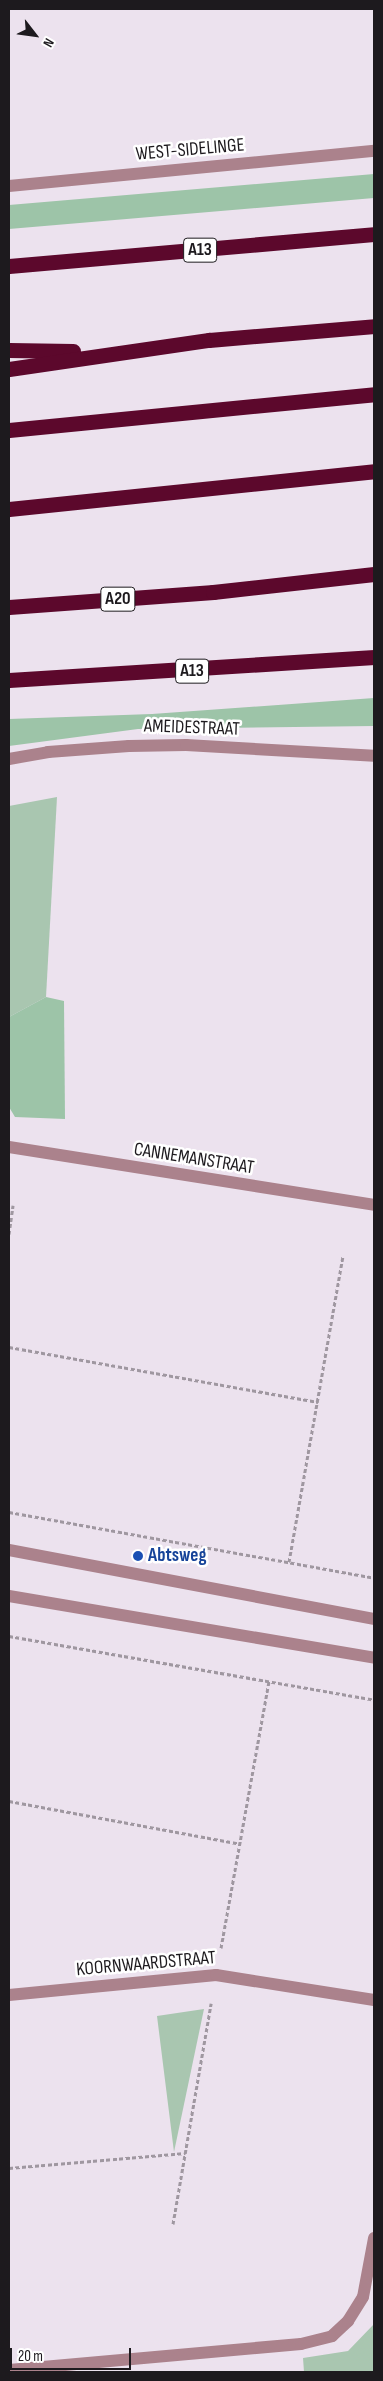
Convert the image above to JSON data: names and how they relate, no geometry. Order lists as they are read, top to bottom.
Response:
{
  "streets": {
    "highway": ["A13", "A20"],
    "street": [
      "WEST-SIDELINGE",
      "AMEIDESTRAAT",
      "CANNEMANSTRAAT",
      "KOORNWAARDSTRAAT"
    ]
  },
  "places": ["Abtsweg"],
  "scale_bar": "20 m",
  "north": "bottom right"
}
